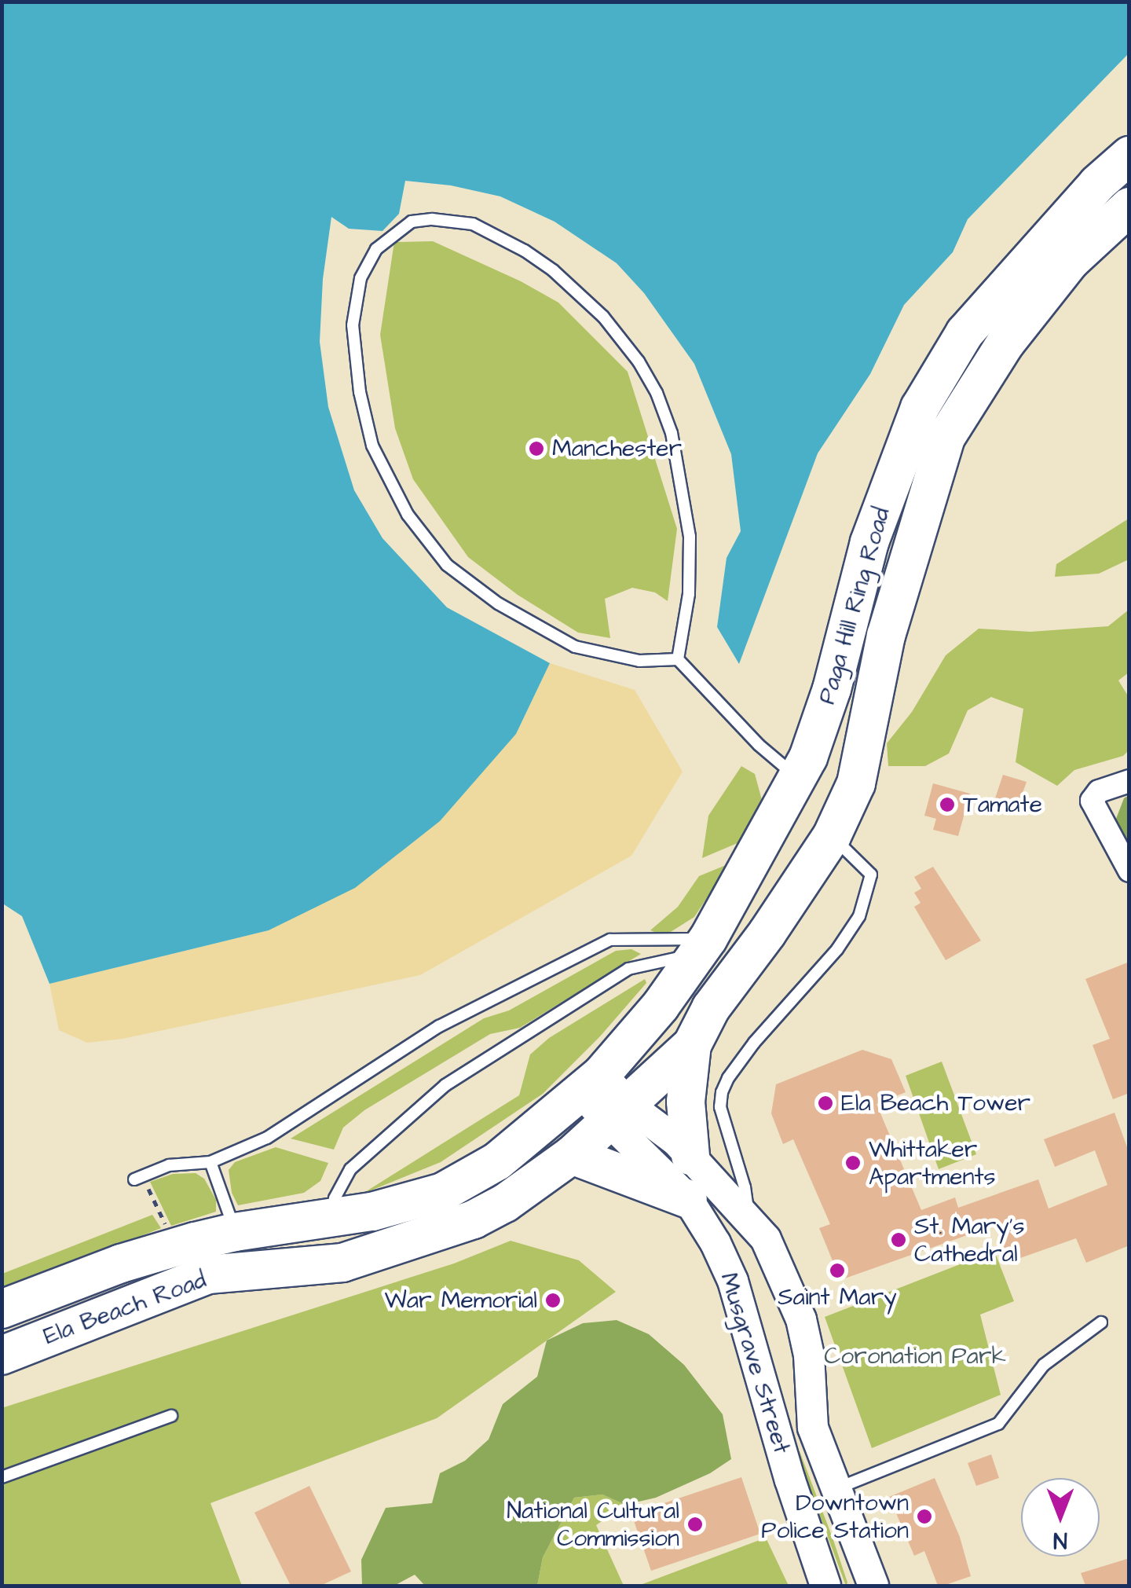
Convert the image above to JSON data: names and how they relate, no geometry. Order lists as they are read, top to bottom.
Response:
{
  "streets": {
    "highway": ["Paga Hill Ring Road", "Ela Beach Road"],
    "street": ["Musgrave Street"]
  },
  "crossings": [
    ["Paga Hill Ring Road", "Ela Beach Road"],
    ["Paga Hill Ring Road", "Musgrave Street"],
    ["Ela Beach Road", "Musgrave Street"]
  ],
  "parks": ["Coronation Park"],
  "places": [
    "Manchester",
    "Tamate",
    "Ela Beach Tower",
    "Whittaker Apartments",
    "St. Mary’s Cathedral",
    "Saint Mary",
    "War Memorial",
    "Downtown Police Station",
    "National Cultural Commission"
  ],
  "north": "bottom"
}
